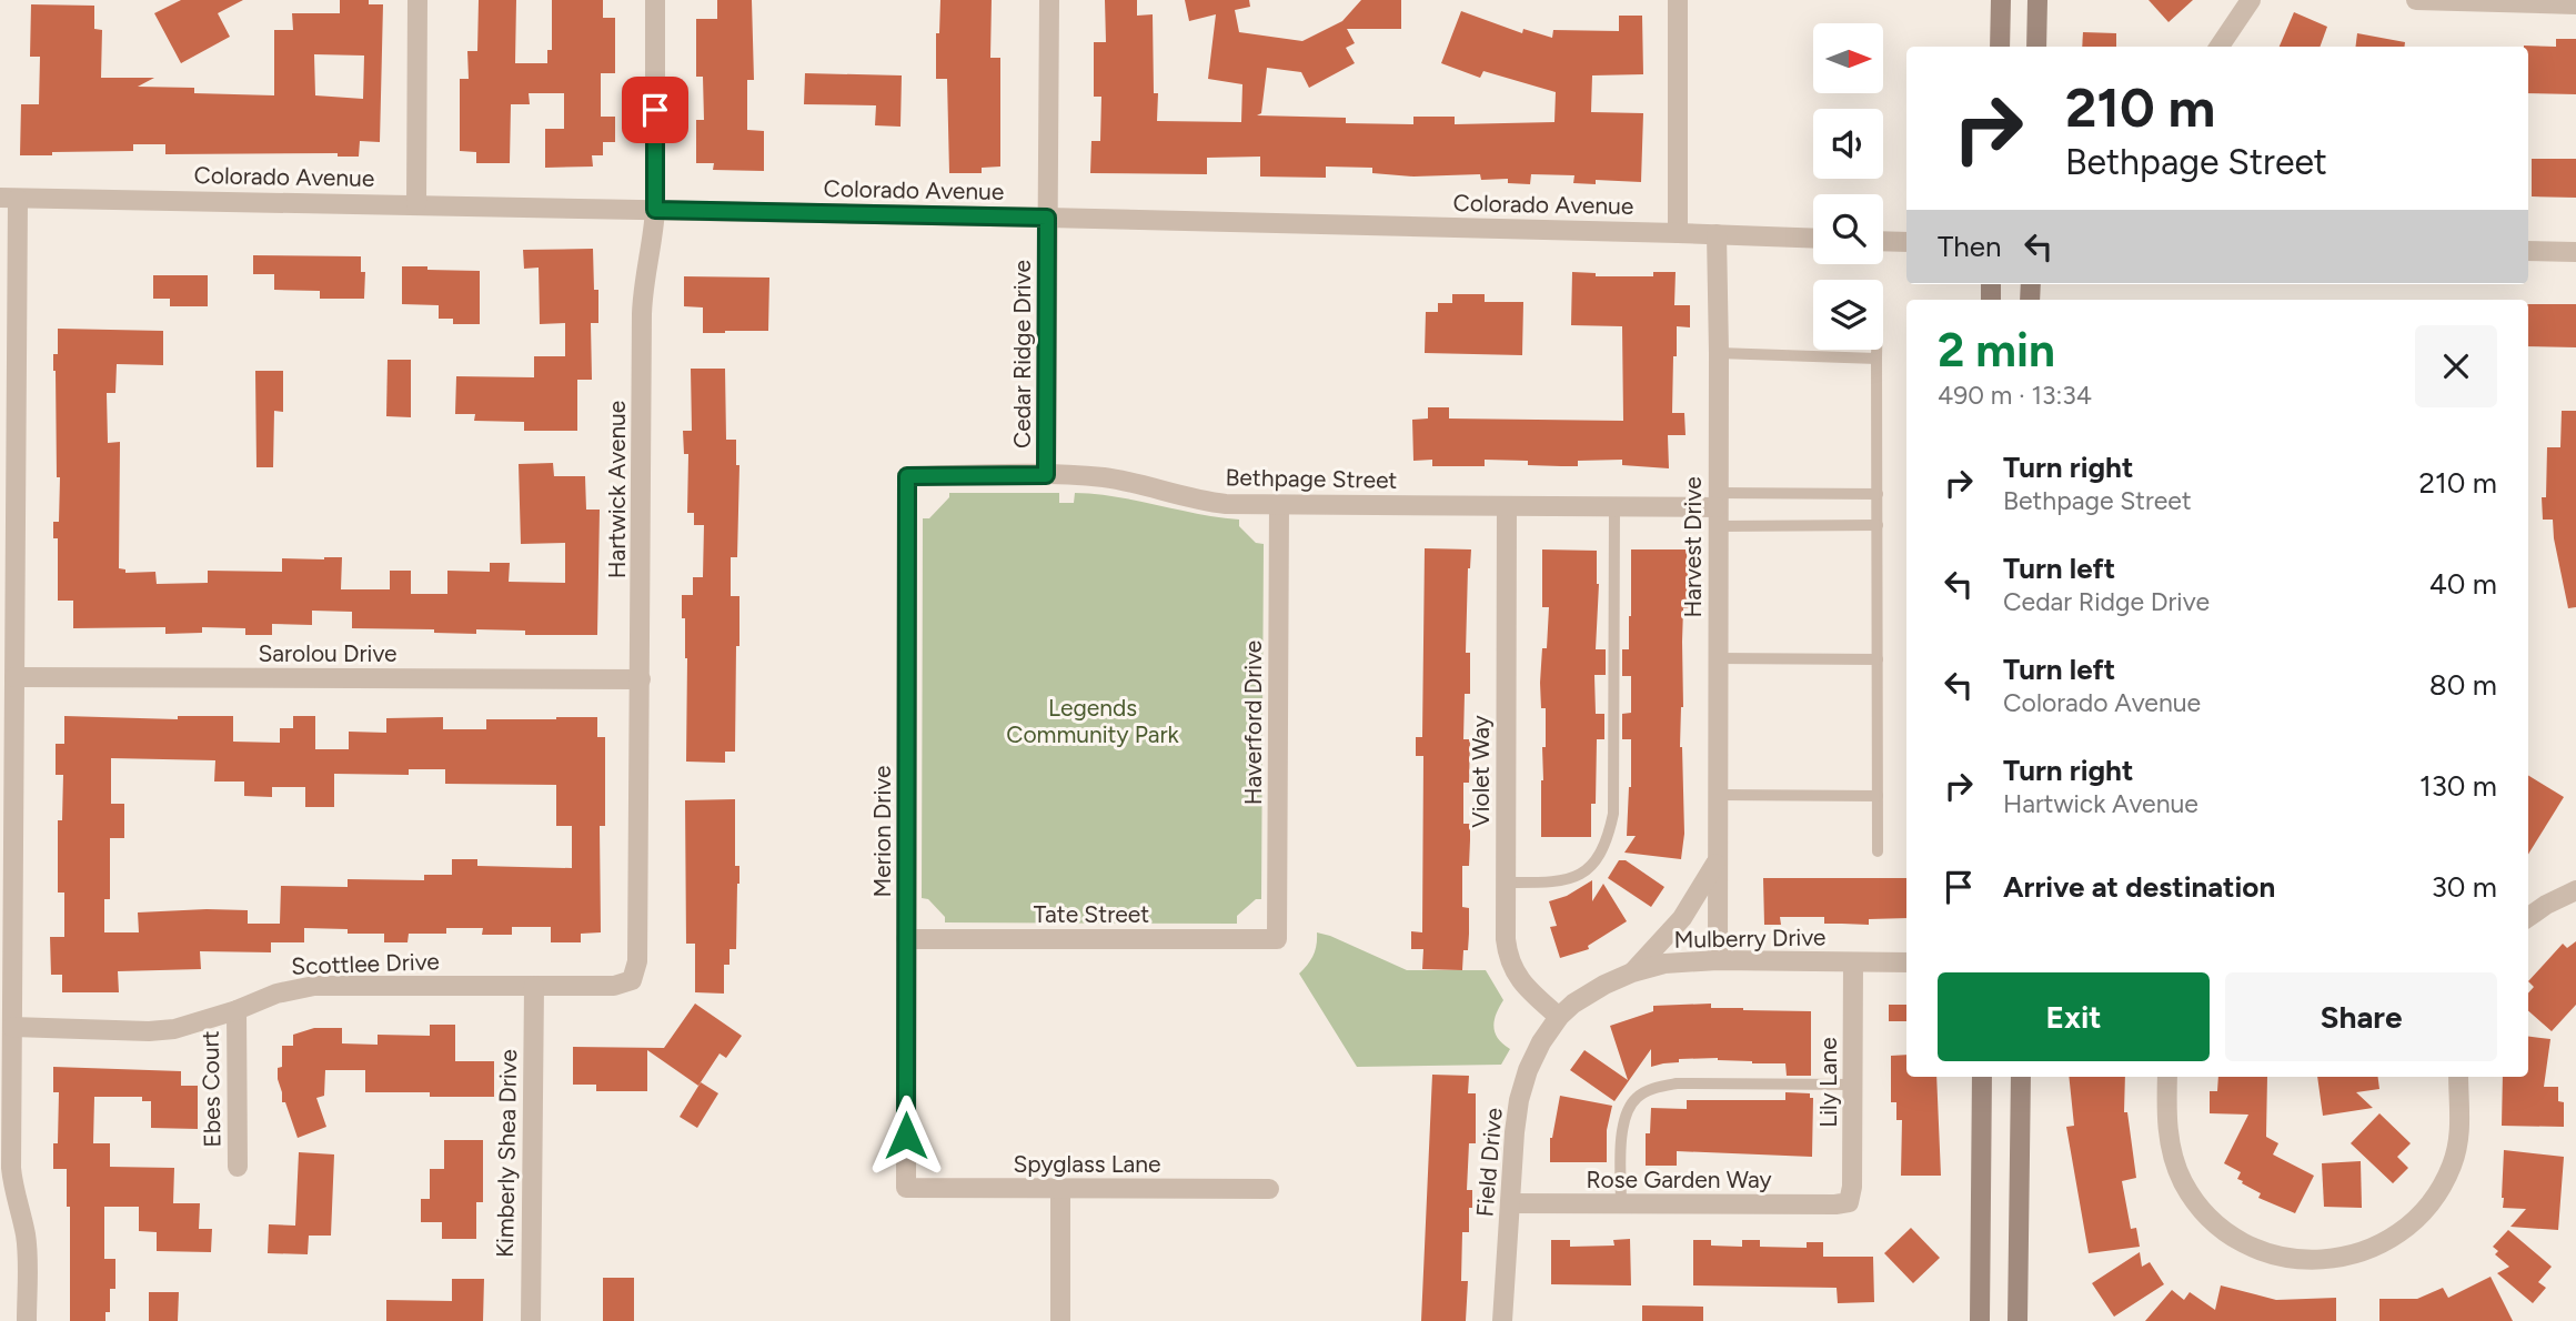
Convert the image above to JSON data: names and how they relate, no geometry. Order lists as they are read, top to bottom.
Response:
{
  "streets": {
    "street": [
      "Colorado Avenue",
      "Cedar Ridge Drive",
      "Bethpage Street",
      "Hartwick Avenue",
      "Harvest Drive",
      "Sarolou Drive",
      "Haverford Drive",
      "Violet Way",
      "Merion Drive",
      "Tate Street",
      "Mulberry Drive",
      "Scottlee Drive",
      "Lily Lane",
      "Ebes Court",
      "Kimberly Shea Drive",
      "Field Drive",
      "Spyglass Lane",
      "Rose Garden Way"
    ]
  },
  "crossings": [
    ["Colorado Avenue", "Cedar Ridge Drive"],
    ["Colorado Avenue", "Hartwick Avenue"],
    ["Colorado Avenue", "Harvest Drive"],
    ["Cedar Ridge Drive", "Bethpage Street"],
    ["Bethpage Street", "Harvest Drive"],
    ["Bethpage Street", "Haverford Drive"],
    ["Bethpage Street", "Violet Way"],
    ["Bethpage Street", "Merion Drive"],
    ["Hartwick Avenue", "Sarolou Drive"],
    ["Hartwick Avenue", "Scottlee Drive"],
    ["Harvest Drive", "Mulberry Drive"],
    ["Haverford Drive", "Tate Street"],
    ["Violet Way", "Mulberry Drive"],
    ["Violet Way", "Field Drive"],
    ["Merion Drive", "Tate Street"],
    ["Merion Drive", "Spyglass Lane"],
    ["Mulberry Drive", "Lily Lane"],
    ["Mulberry Drive", "Field Drive"],
    ["Scottlee Drive", "Ebes Court"],
    ["Scottlee Drive", "Kimberly Shea Drive"],
    ["Lily Lane", "Rose Garden Way"],
    ["Field Drive", "Rose Garden Way"]
  ],
  "parks": ["Legends Community Park"],
  "north": "right",
  "page": {
    "turn": ["210 m", "Bethpage Street"],
    "then": "Then",
    "heading": ["2 min", "490 m · 13:34"],
    "list": [
      {
        "name": "Turn right",
        "note": "Bethpage Street",
        "value": "210 m"
      },
      {
        "name": "Turn left",
        "note": "Cedar Ridge Drive",
        "value": "40 m"
      },
      {
        "name": "Turn left",
        "note": "Colorado Avenue",
        "value": "80 m"
      },
      {
        "name": "Turn right",
        "note": "Hartwick Avenue",
        "value": "130 m"
      },
      {
        "name": "Arrive at destination",
        "value": "30 m"
      }
    ],
    "buttons": ["Exit", "Share"]
  }
}
